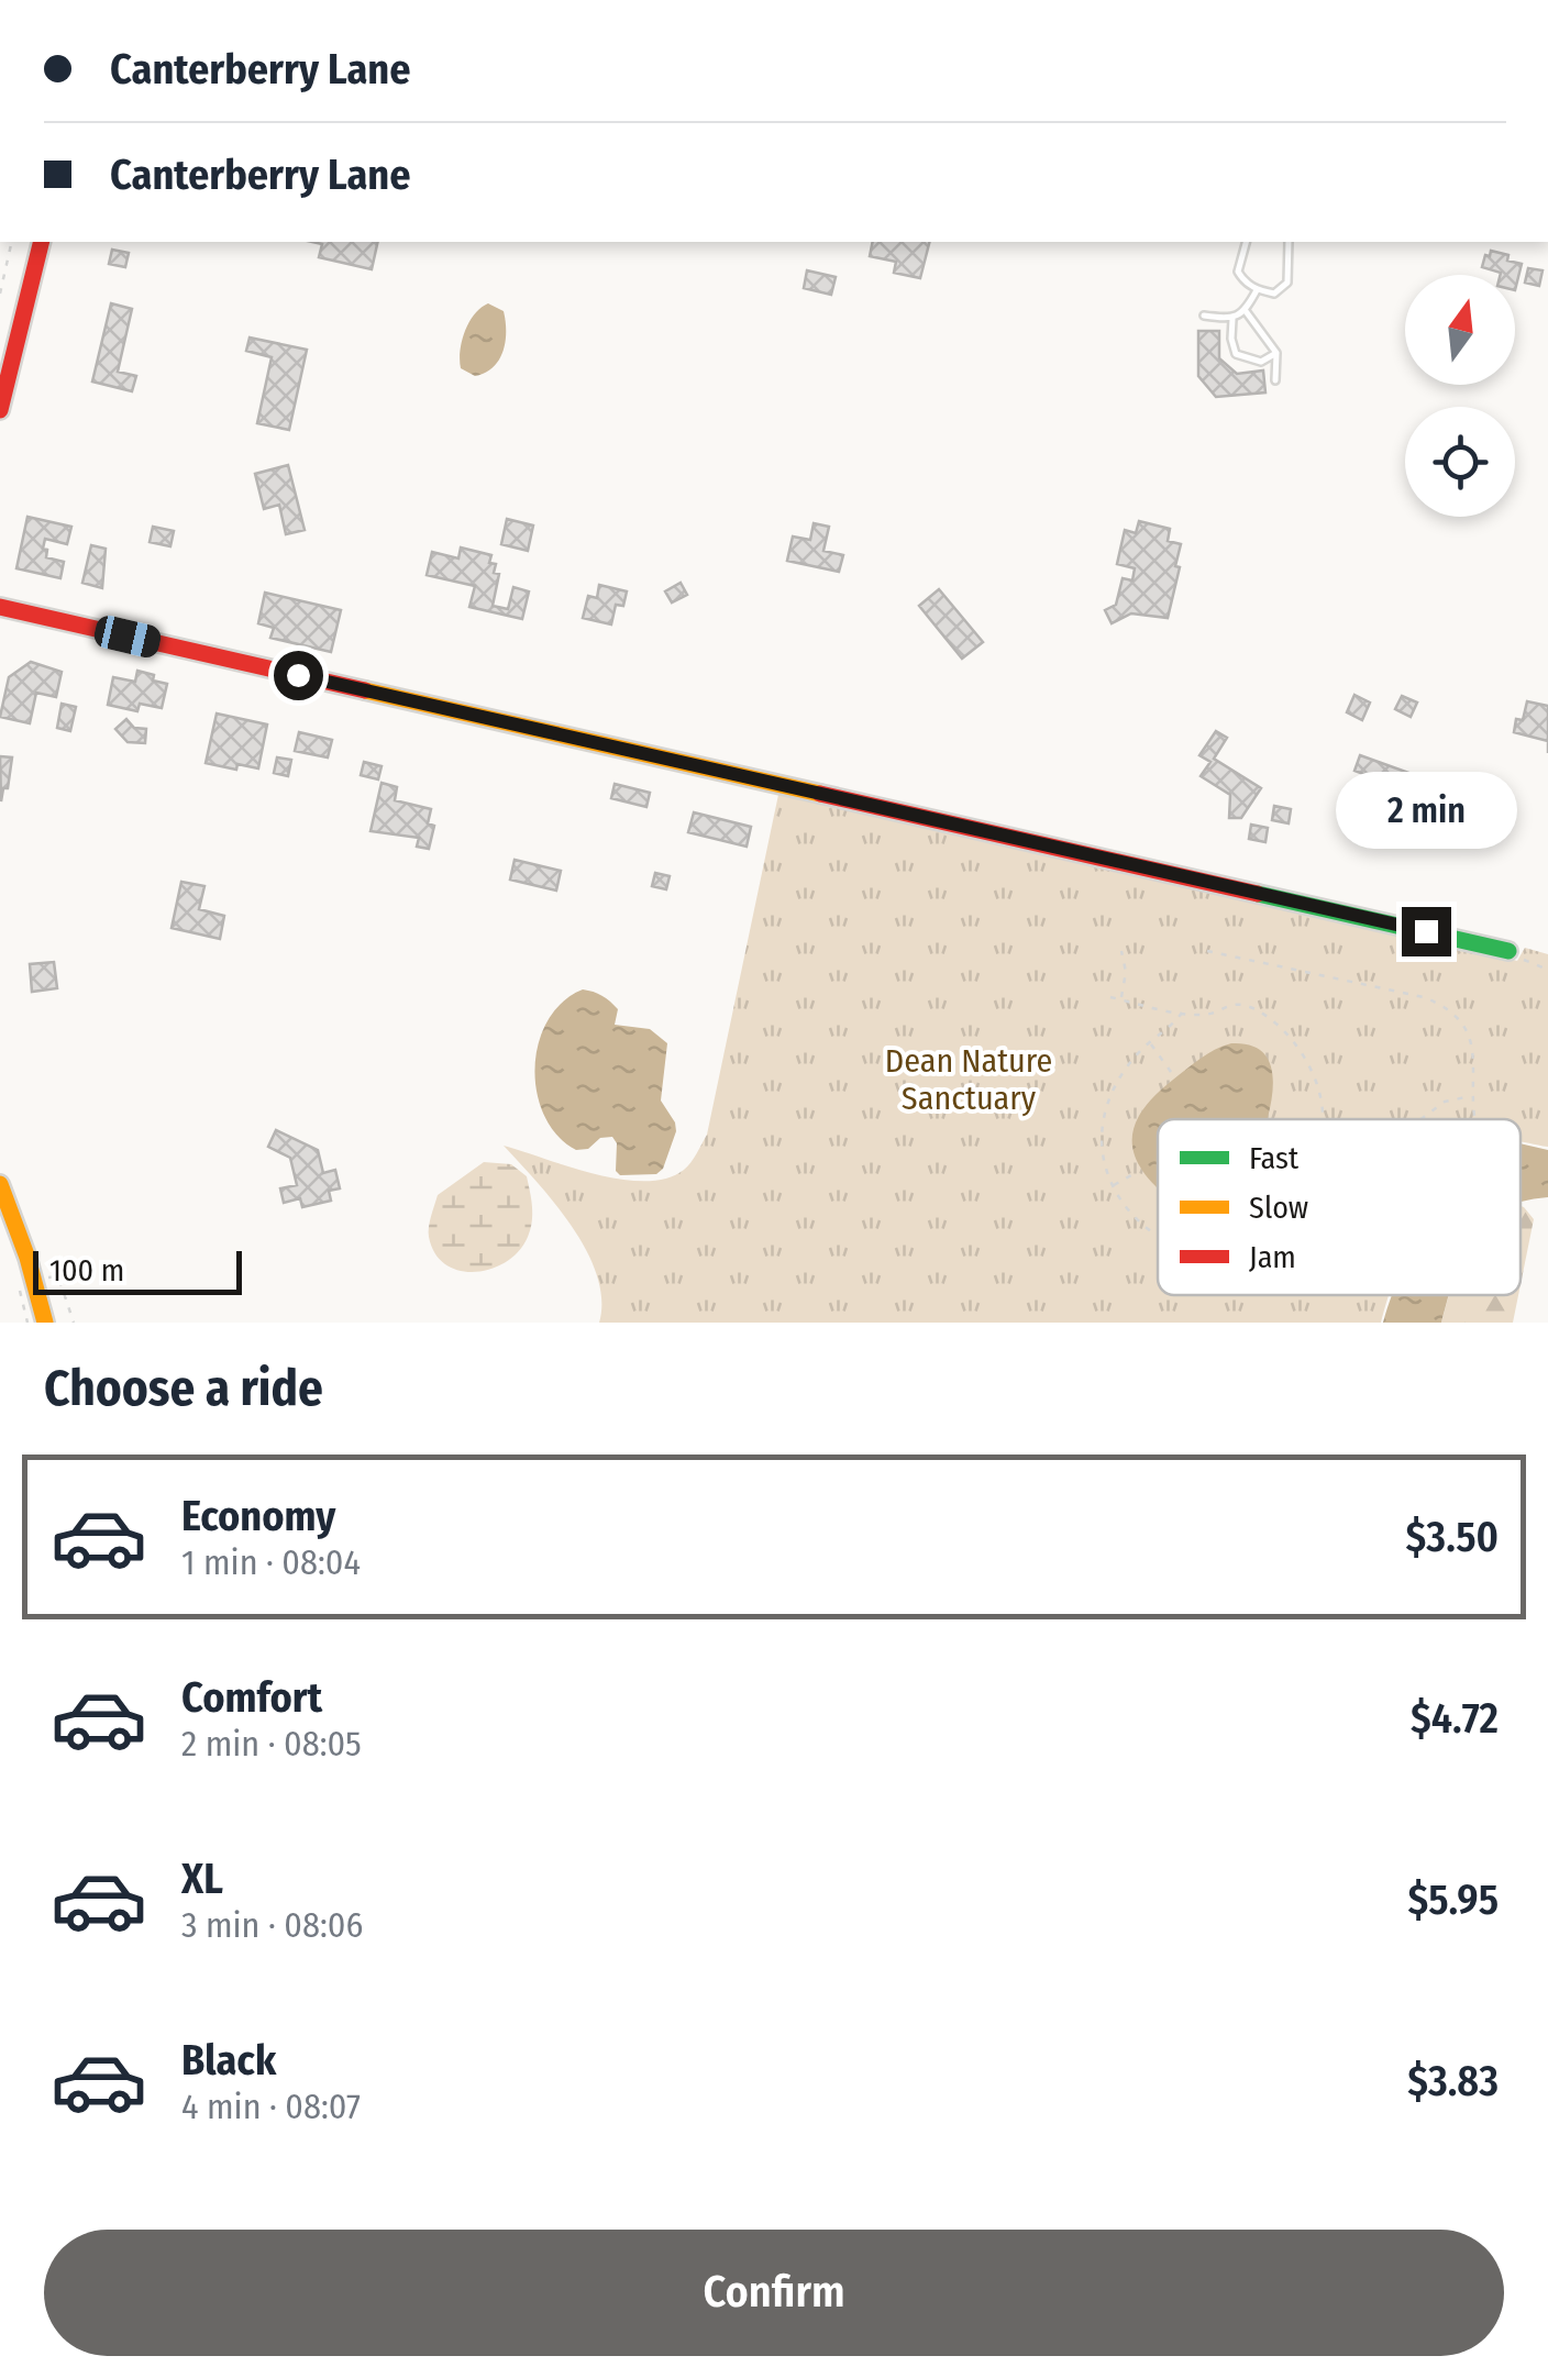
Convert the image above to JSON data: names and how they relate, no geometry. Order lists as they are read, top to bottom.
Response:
{
  "parks": ["Dean Nature Sanctuary"],
  "legend": ["Fast", "Slow", "Jam"],
  "scale_bar": "100 m",
  "north": "top",
  "page": {
    "banner": ["Canterberry Lane", "Canterberry Lane"],
    "bubble": "2 min",
    "scale": "100 m",
    "heading": "Choose a ride",
    "list": [
      {
        "name": "Economy",
        "note": "1 min · 08:04",
        "value": "$3.50"
      },
      {
        "name": "Comfort",
        "note": "2 min · 08:05",
        "value": "$4.72"
      },
      {
        "name": "XL",
        "note": "3 min · 08:06",
        "value": "$5.95"
      },
      {
        "name": "Black",
        "note": "4 min · 08:07",
        "value": "$3.83"
      }
    ],
    "buttons": "Confirm"
  }
}
